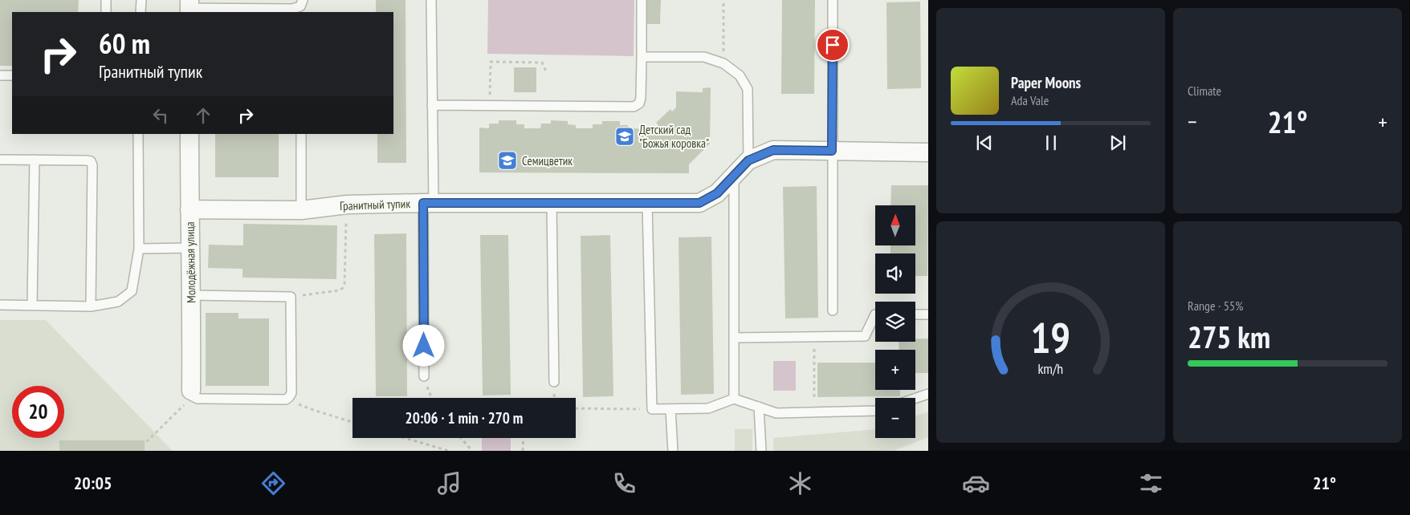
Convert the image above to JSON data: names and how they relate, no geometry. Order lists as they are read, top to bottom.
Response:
{
  "streets": {
    "street": ["Гранитный тупик", "Молодёжная улица"]
  },
  "crossings": [
    ["Гранитный тупик", "Молодёжная улица"]
  ],
  "places": {
    "school or university": ["Детский сад \"Божья коровка\"", "Семицветик"]
  },
  "north": "top",
  "page": {
    "tile": [
      "Climate",
      ["Range · 55%", "275 km"]
    ],
    "turn": ["60 m", "Гранитный тупик"],
    "song": ["Paper Moons", "Ada Vale"],
    "heat": ["−", "21°", "+"],
    "map_buttons": ["+", "−"],
    "limit": "20",
    "trip": "20:06 · 1 min · 270 m",
    "tabs": ["20:05", "21°"],
    "gauge": ["19", "km/h"]
  }
}
